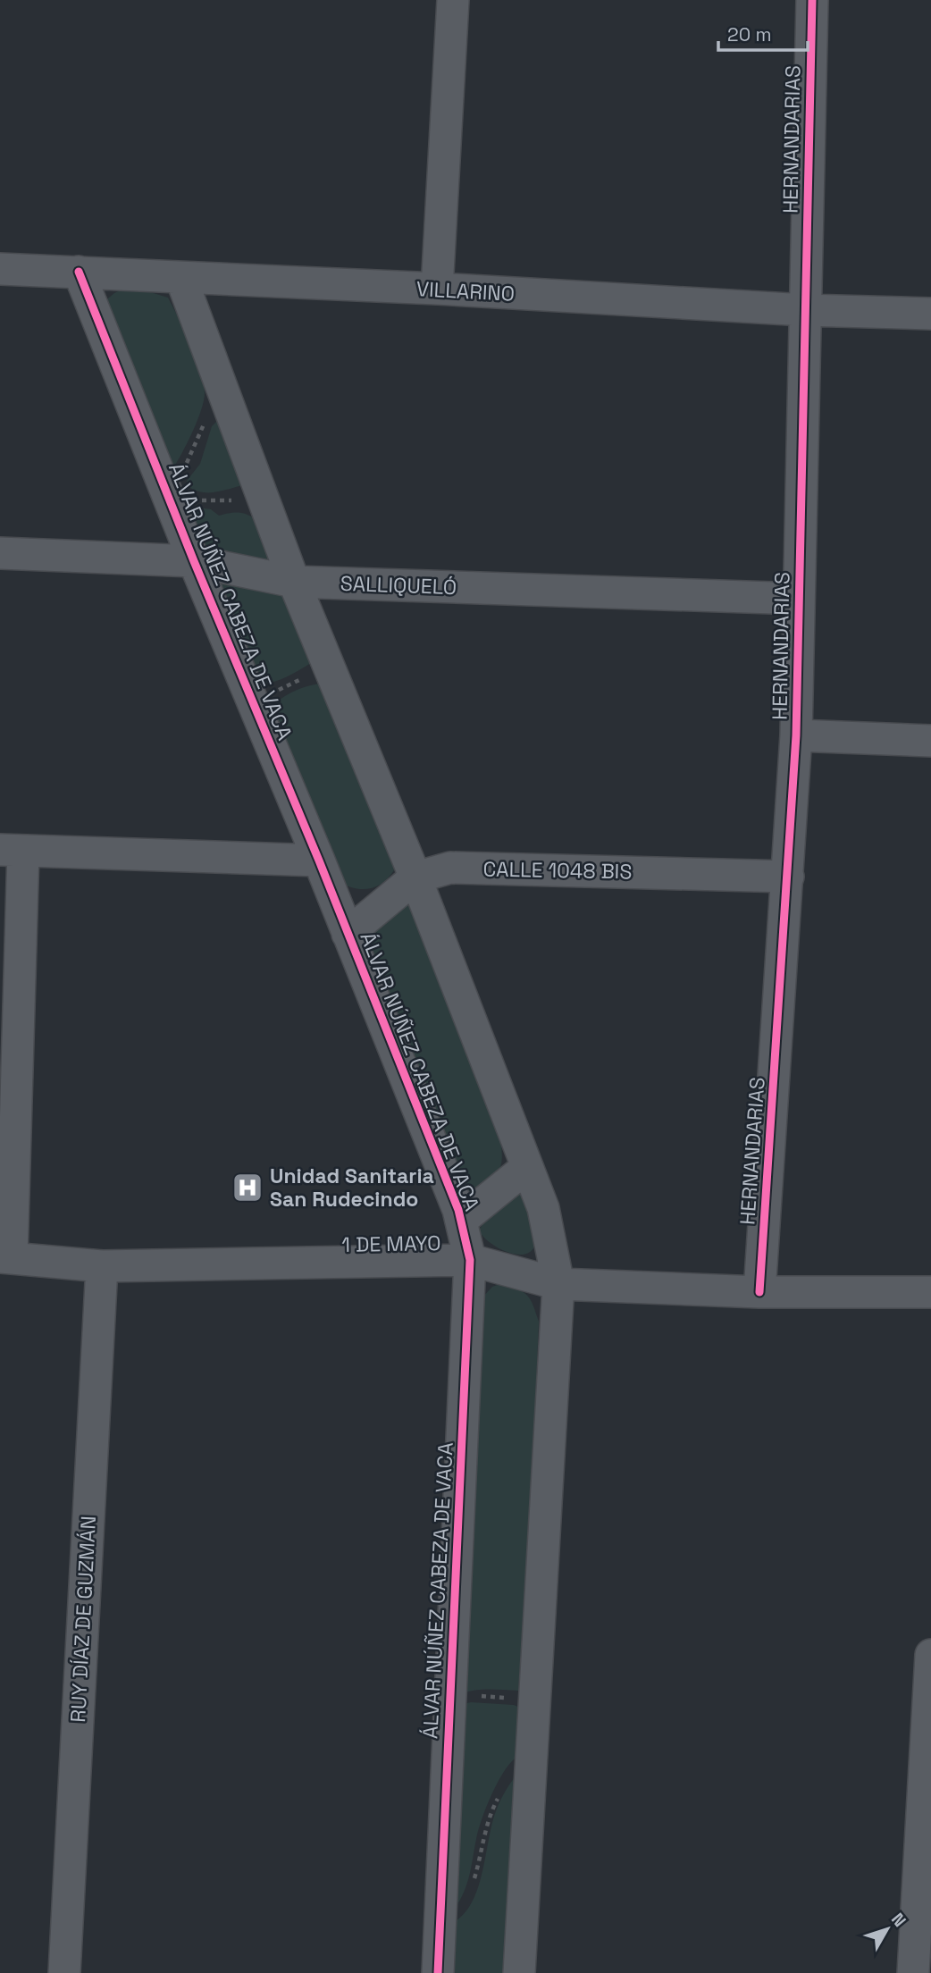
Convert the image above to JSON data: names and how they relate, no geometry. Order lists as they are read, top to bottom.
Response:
{
  "streets": {
    "street": [
      "HERNANDARIAS",
      "VILLARINO",
      "SALLIQUELÓ",
      "ÁLVAR NÚÑEZ CABEZA DE VACA",
      "CALLE 1048 BIS",
      "1 DE MAYO",
      "RUY DÍAZ DE GUZMÁN"
    ]
  },
  "crossings": [
    ["HERNANDARIAS", "VILLARINO"],
    ["HERNANDARIAS", "SALLIQUELÓ"],
    ["HERNANDARIAS", "CALLE 1048 BIS"],
    ["HERNANDARIAS", "1 DE MAYO"],
    ["VILLARINO", "ÁLVAR NÚÑEZ CABEZA DE VACA"],
    ["SALLIQUELÓ", "ÁLVAR NÚÑEZ CABEZA DE VACA"],
    ["ÁLVAR NÚÑEZ CABEZA DE VACA", "CALLE 1048 BIS"],
    ["ÁLVAR NÚÑEZ CABEZA DE VACA", "1 DE MAYO"],
    ["1 DE MAYO", "RUY DÍAZ DE GUZMÁN"]
  ],
  "places": {
    "hospital": ["Unidad Sanitaria San Rudecindo"]
  },
  "scale_bar": "20 m",
  "north": "top right"
}
